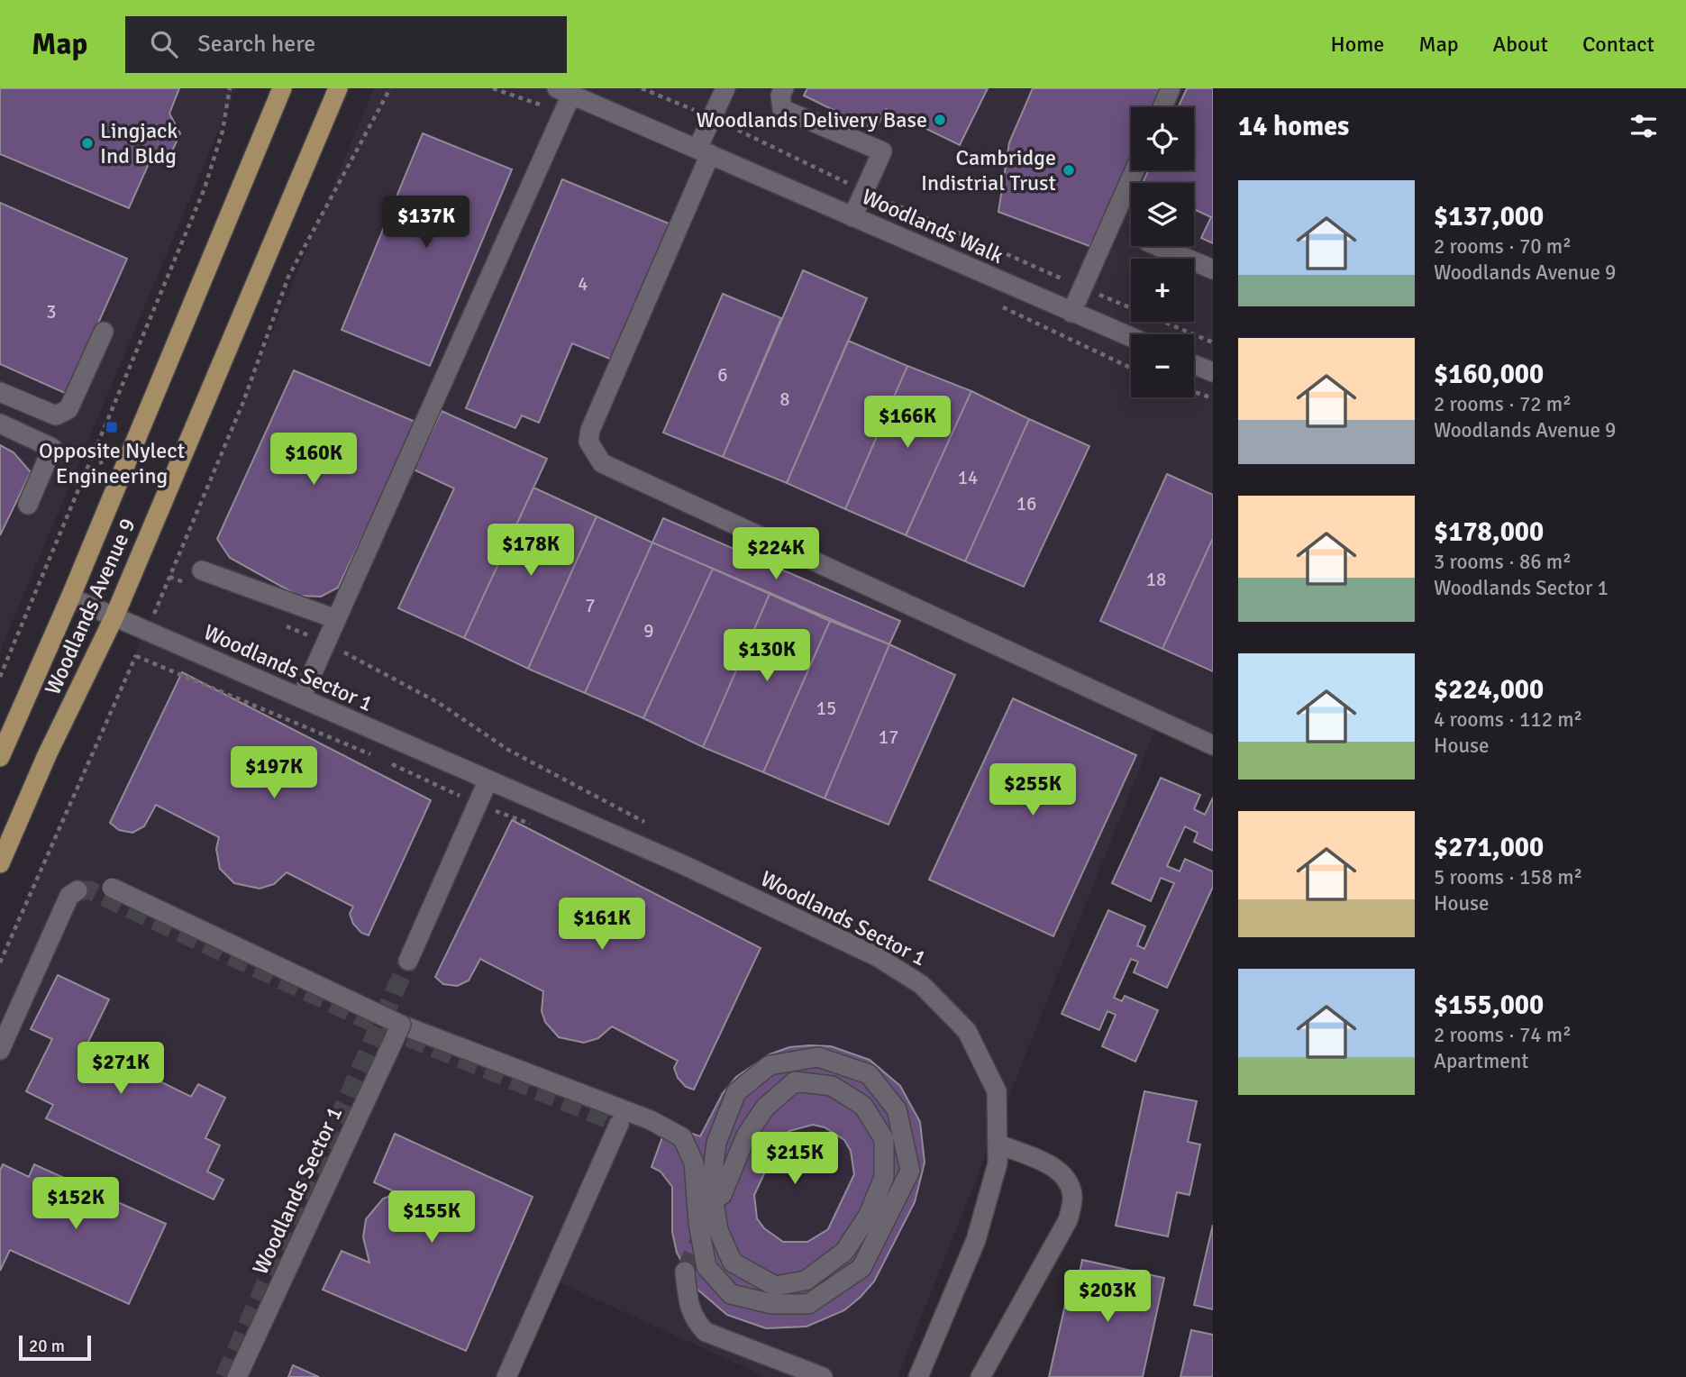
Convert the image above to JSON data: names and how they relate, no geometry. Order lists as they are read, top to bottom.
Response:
{
  "streets": {
    "main road": ["Woodlands Avenue 9"],
    "street": ["Woodlands Walk", "Woodlands Sector 1"]
  },
  "crossings": [
    ["Woodlands Avenue 9", "Woodlands Sector 1"]
  ],
  "places": {
    "other": ["Woodlands Delivery Base", "Lingjack Ind Bldg", "Cambridge Indistrial Trust"],
    "transit": ["Opposite Nylect Engineering"]
  },
  "house_numbers": [
    "4",
    "3",
    "6",
    "8",
    "14",
    "16",
    "18",
    "7",
    "9",
    "15",
    "17"
  ],
  "scale_bar": "20 m",
  "page": {
    "header": "Map",
    "search": "Search here",
    "nav": [
      "Home",
      "Map",
      "About",
      "Contact"
    ],
    "heading": "14 homes",
    "map_buttons": ["+", "−"],
    "list": [
      {
        "name": "$137,000",
        "note": "2 rooms · 70 m² · Woodlands Avenue 9"
      },
      {
        "name": "$160,000",
        "note": "2 rooms · 72 m² · Woodlands Avenue 9"
      },
      {
        "name": "$178,000",
        "note": "3 rooms · 86 m² · Woodlands Sector 1"
      },
      {
        "name": "$224,000",
        "note": "4 rooms · 112 m² · House"
      },
      {
        "name": "$271,000",
        "note": "5 rooms · 158 m² · House"
      },
      {
        "name": "$155,000",
        "note": "2 rooms · 74 m² · Apartment"
      }
    ],
    "price": [
      "$137K",
      "$166K",
      "$160K",
      "$178K",
      "$224K",
      "$130K",
      "$197K",
      "$255K",
      "$161K",
      "$271K",
      "$215K",
      "$152K",
      "$155K",
      "$203K"
    ],
    "scale": "20 m"
  }
}
